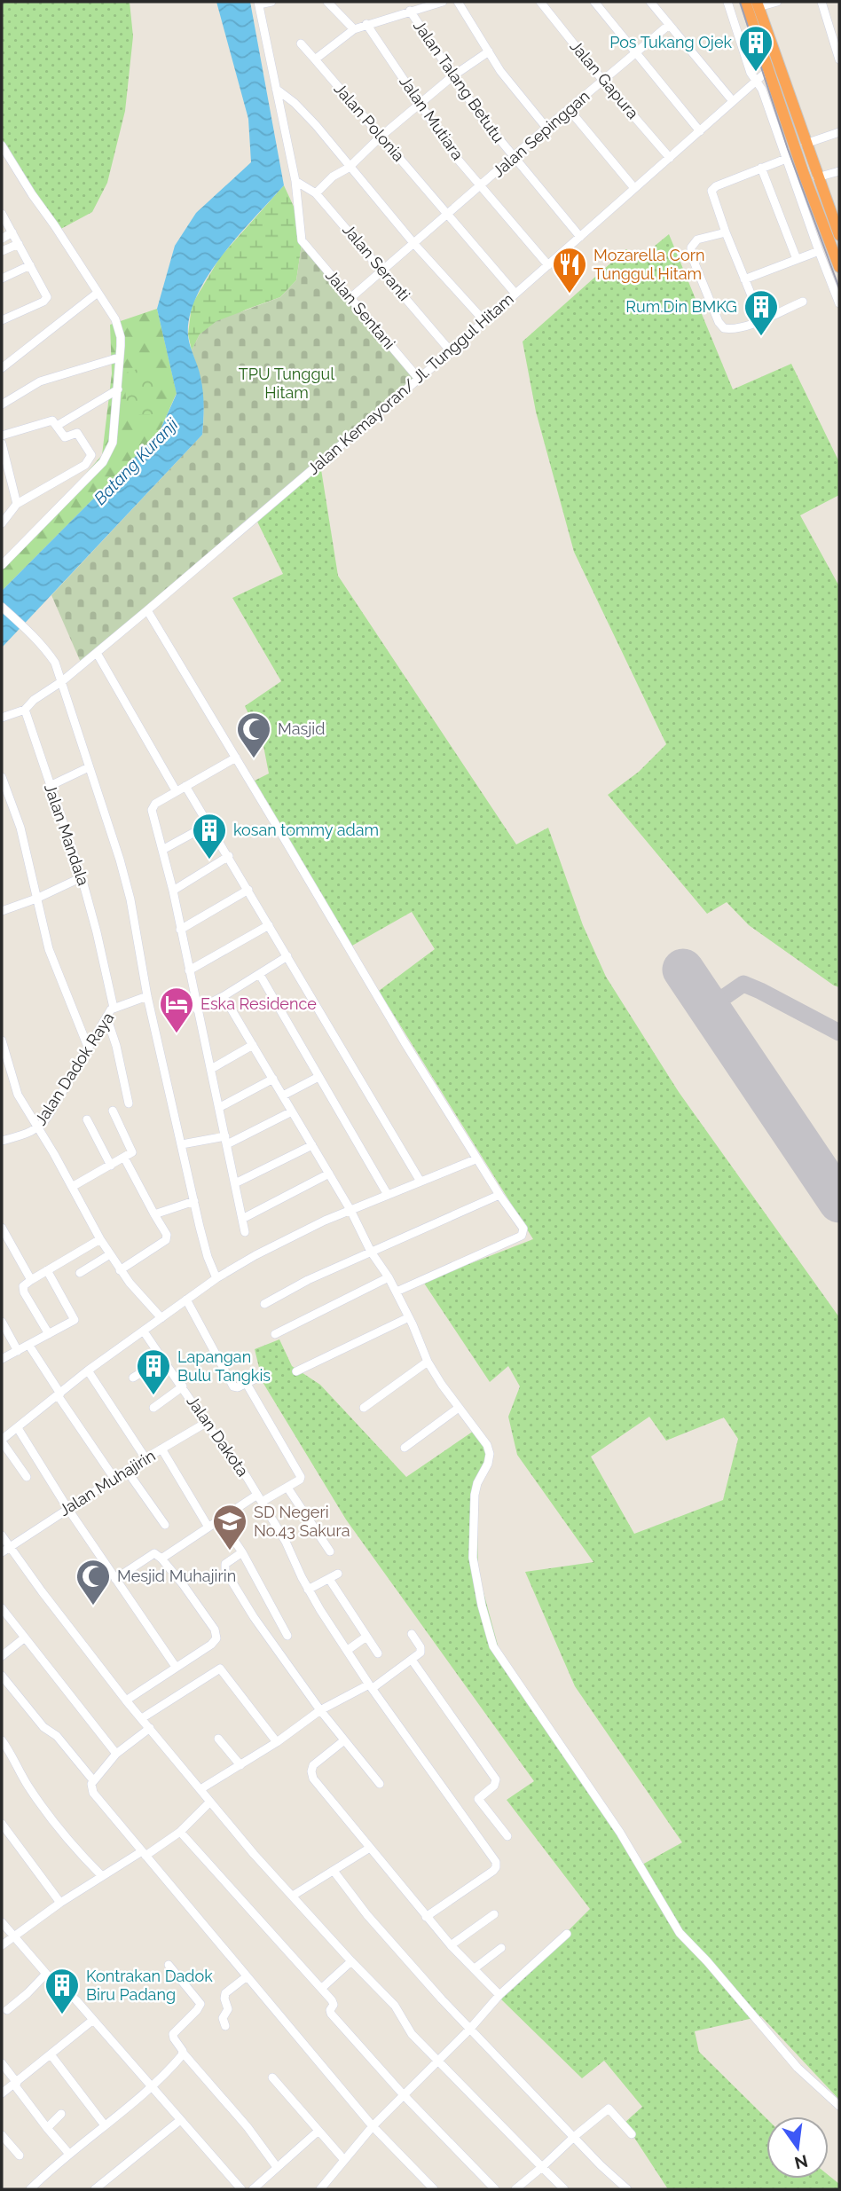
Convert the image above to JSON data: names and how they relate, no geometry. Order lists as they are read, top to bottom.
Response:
{
  "streets": {
    "street": [
      "Jalan Gapura",
      "Jalan Talang Betutu",
      "Jalan Mutiara",
      "Jalan Polonia",
      "Jalan Sepinggan",
      "Jalan Seranti",
      "Jalan Sentani",
      "Jalan Kemayoran/ Jl. Tunggul Hitam",
      "Jalan Mandala",
      "Jalan Dadok Raya",
      "Jalan Dakota",
      "Jalan Muhajirin"
    ]
  },
  "crossings": [
    ["Jalan Gapura", "Jalan Sepinggan"],
    ["Jalan Gapura", "Jalan Kemayoran/ Jl. Tunggul Hitam"],
    ["Jalan Talang Betutu", "Jalan Sepinggan"],
    ["Jalan Talang Betutu", "Jalan Kemayoran/ Jl. Tunggul Hitam"],
    ["Jalan Mutiara", "Jalan Sepinggan"],
    ["Jalan Mutiara", "Jalan Kemayoran/ Jl. Tunggul Hitam"],
    ["Jalan Polonia", "Jalan Sepinggan"],
    ["Jalan Polonia", "Jalan Kemayoran/ Jl. Tunggul Hitam"],
    ["Jalan Sepinggan", "Jalan Seranti"],
    ["Jalan Sepinggan", "Jalan Sentani"],
    ["Jalan Seranti", "Jalan Sentani"],
    ["Jalan Seranti", "Jalan Kemayoran/ Jl. Tunggul Hitam"],
    ["Jalan Sentani", "Jalan Kemayoran/ Jl. Tunggul Hitam"],
    ["Jalan Mandala", "Jalan Dadok Raya"],
    ["Jalan Dakota", "Jalan Muhajirin"]
  ],
  "water": ["Batang Kuranji"],
  "parks": ["TPU Tunggul Hitam"],
  "places": {
    "building": [
      "Pos Tukang Ojek",
      "Rum.Din BMKG",
      "kosan tommy adam",
      "Lapangan Bulu Tangkis",
      "Kontrakan Dadok Biru Padang"
    ],
    "restaurant": ["Mozarella Corn Tunggul Hitam"],
    "mosque": ["Masjid", "Mesjid Muhajirin"],
    "hotel": ["Eska Residence"],
    "school or university": ["SD Negeri No.43 Sakura"]
  },
  "north": "bottom"
}
